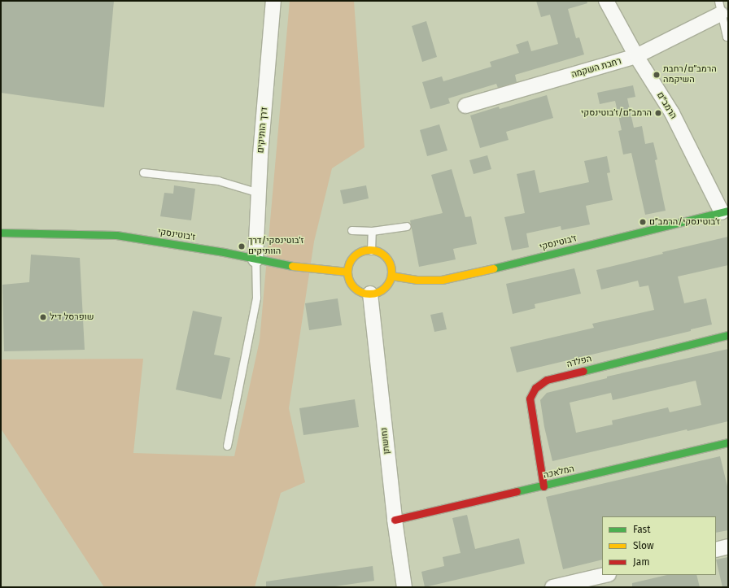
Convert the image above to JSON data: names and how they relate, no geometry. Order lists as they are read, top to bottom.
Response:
{
  "streets": {
    "street": [
      "רחבת השקמה",
      "הרמב\"ם",
      "דרך הותיקים",
      "ז'בוטינסקי",
      "הפלדה",
      "נחושתן",
      "המלאכה"
    ]
  },
  "crossings": [
    ["רחבת השקמה", "הרמב\"ם"],
    ["הרמב\"ם", "ז'בוטינסקי"],
    ["דרך הותיקים", "ז'בוטינסקי"],
    ["ז'בוטינסקי", "נחושתן"],
    ["הפלדה", "המלאכה"],
    ["נחושתן", "המלאכה"]
  ],
  "places": [
    "הרמב״ם/רחבת השיקמה",
    "הרמב״ם/ז׳בוטינסקי",
    "ז׳בוטינסקי/הרמב״ם",
    "ז׳בוטינסקי/דרך הוותיקים",
    "שופרסל דיל"
  ],
  "legend": ["Fast", "Slow", "Jam"]
}
